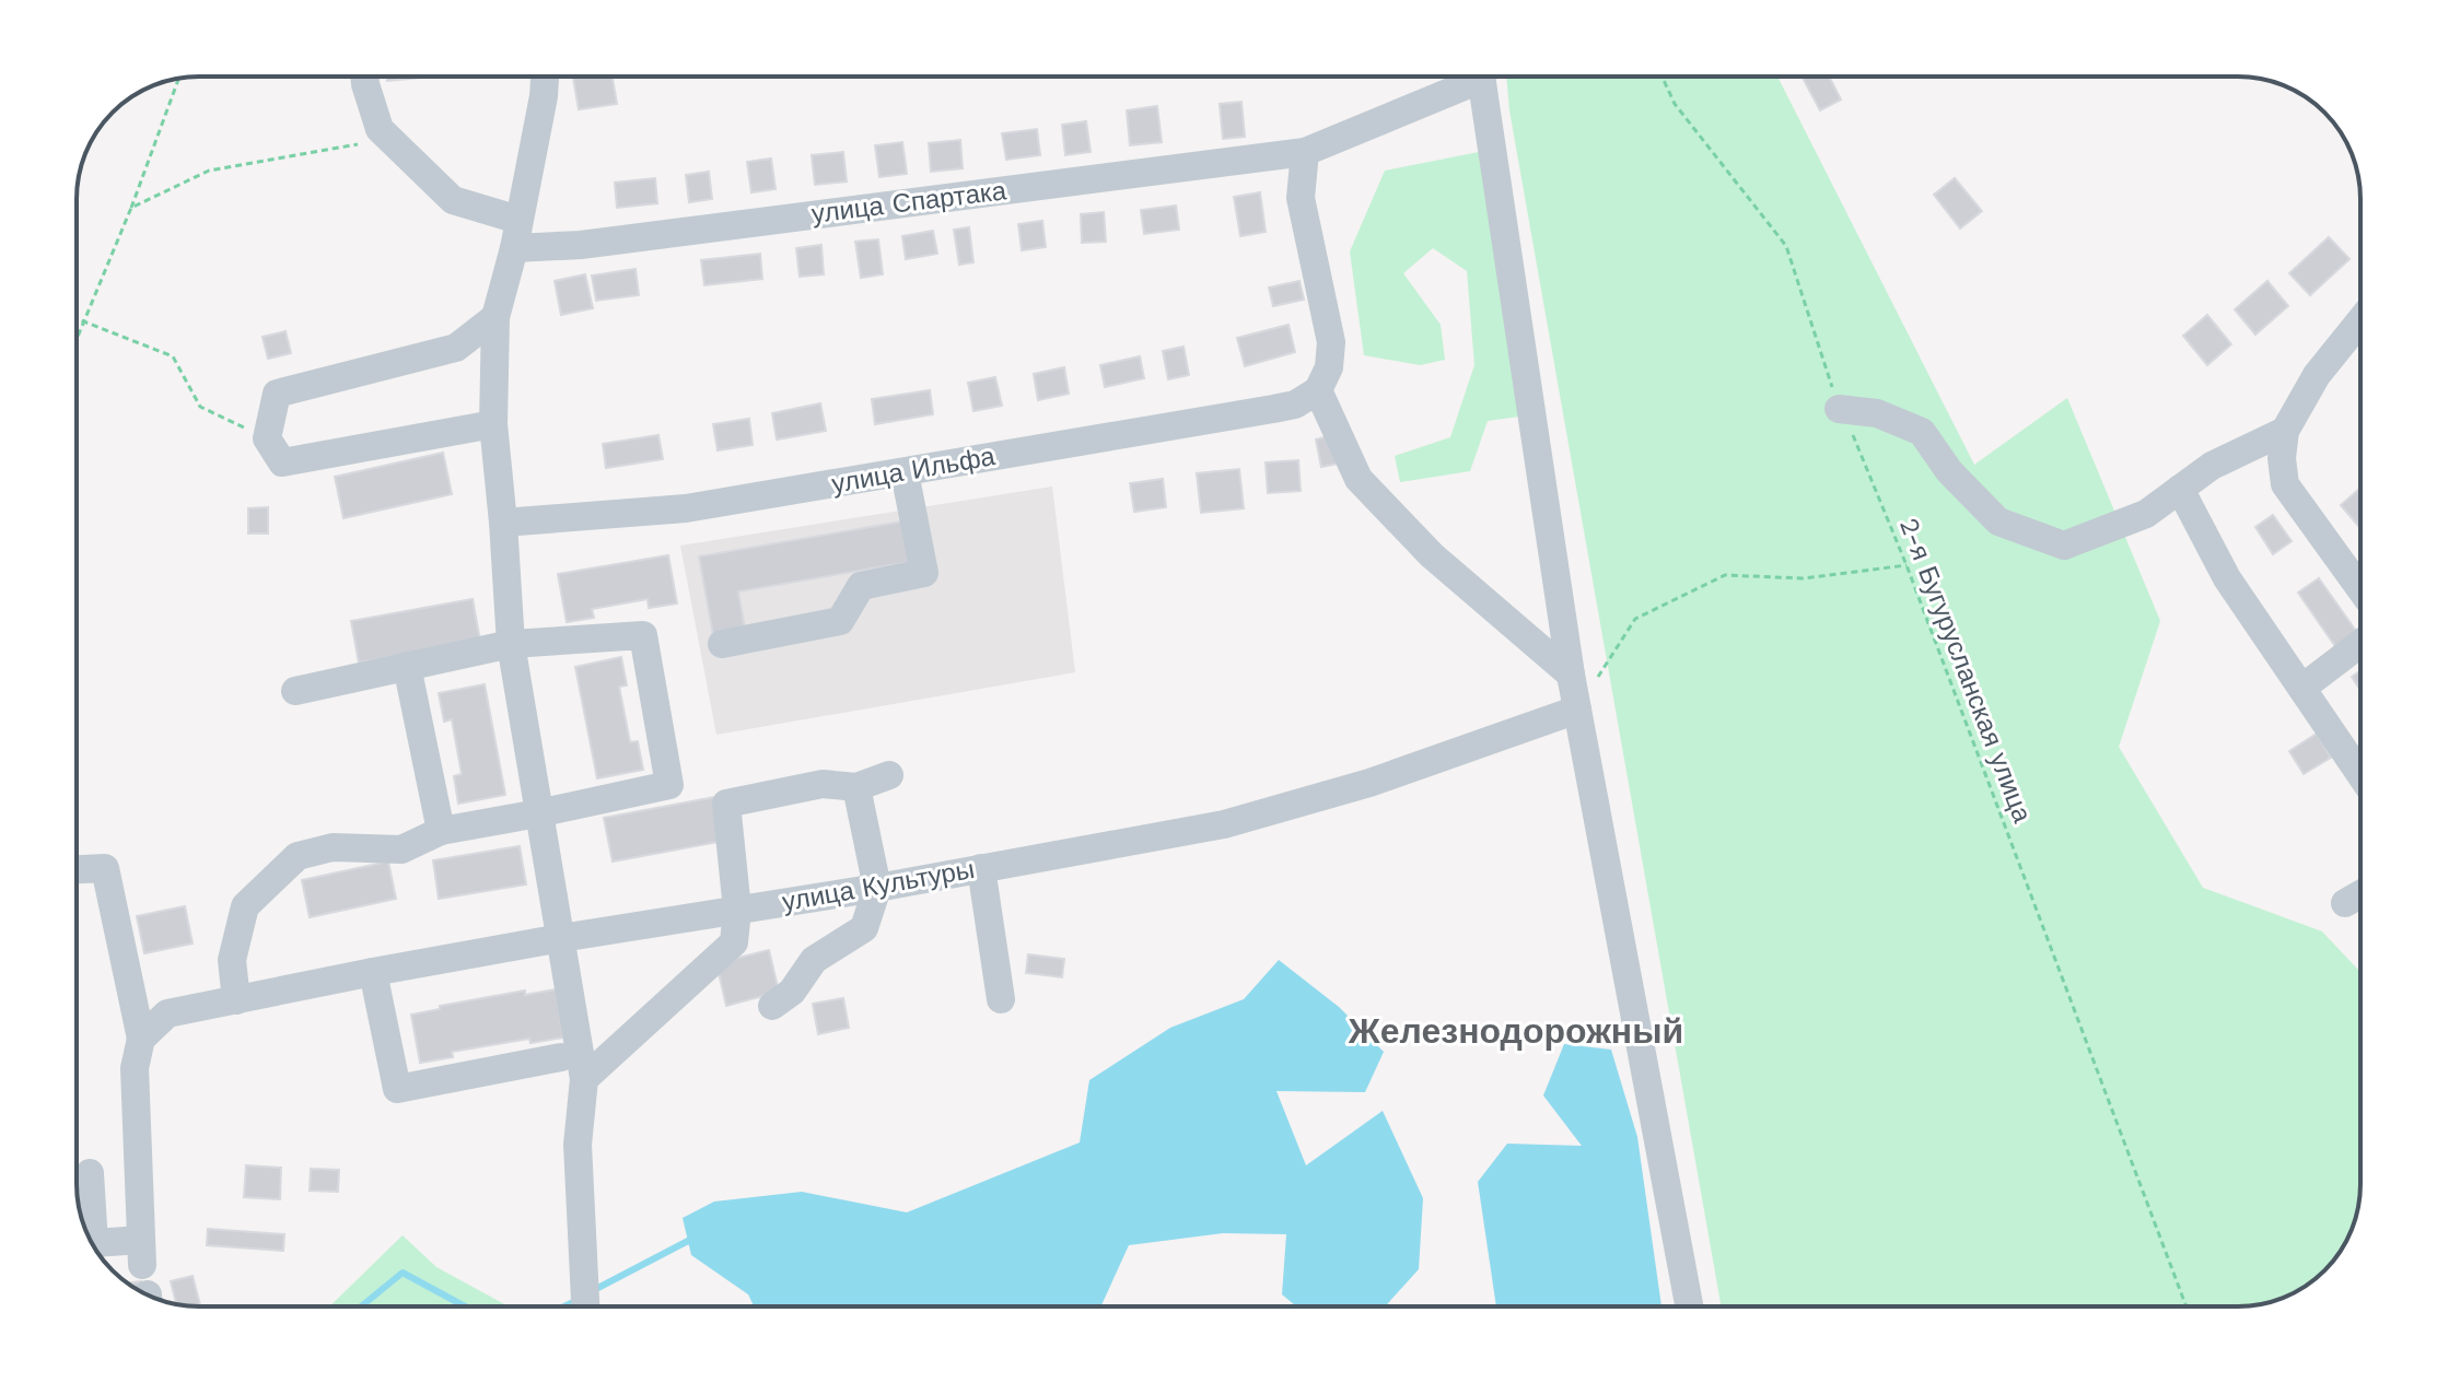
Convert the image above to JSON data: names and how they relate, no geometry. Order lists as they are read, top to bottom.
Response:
{
  "streets": {
    "street": ["улица Спартака", "улица Ильфа", "улица Культуры"],
    "path": ["2-я Бугурусланская улица"]
  },
  "districts": ["Железнодорожный"]
}
